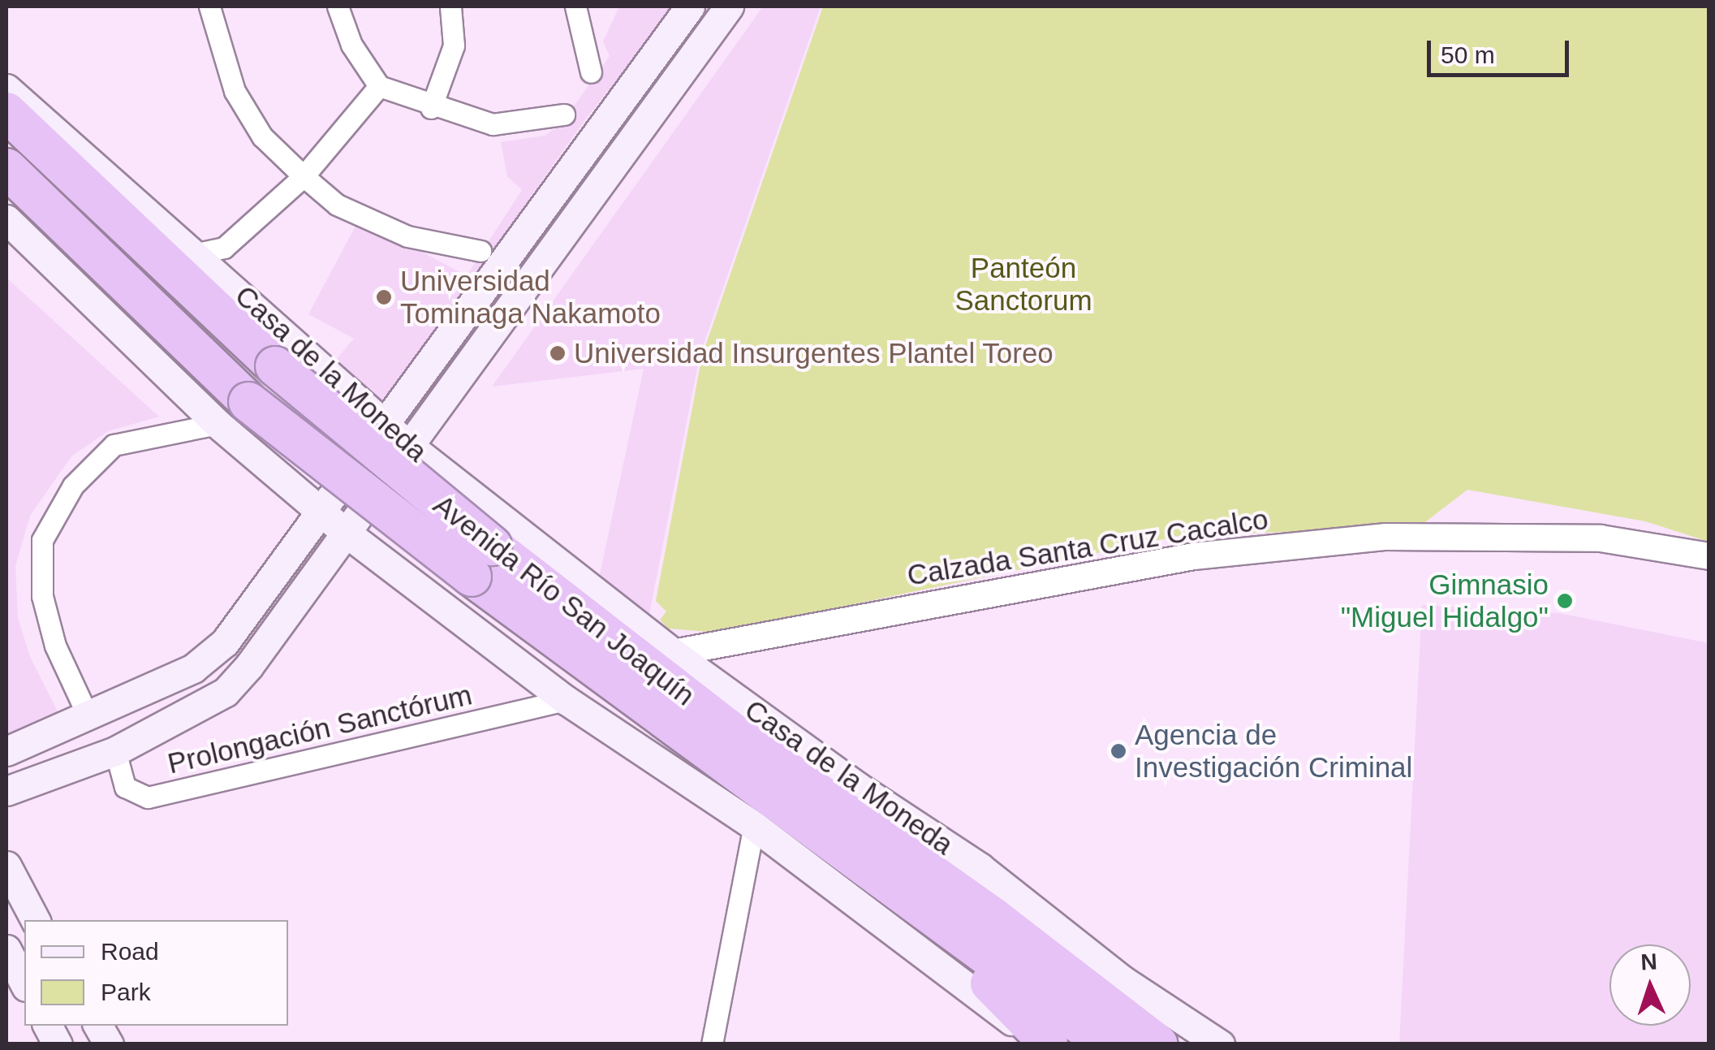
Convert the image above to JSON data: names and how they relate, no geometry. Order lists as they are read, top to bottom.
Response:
{
  "streets": {
    "highway": ["Avenida Río San Joaquín"],
    "main road": ["Casa de la Moneda"],
    "street": ["Calzada Santa Cruz Cacalco", "Prolongación Sanctórum"]
  },
  "crossings": [
    ["Casa de la Moneda", "Calzada Santa Cruz Cacalco"]
  ],
  "parks": ["Panteón Sanctorum"],
  "places": [
    "Universidad Tominaga Nakamoto",
    "Universidad Insurgentes Plantel Toreo",
    "Gimnasio \"Miguel Hidalgo\"",
    "Agencia de Investigación Criminal"
  ],
  "legend": ["Road", "Park"],
  "scale_bar": "50 m",
  "north": "top"
}
